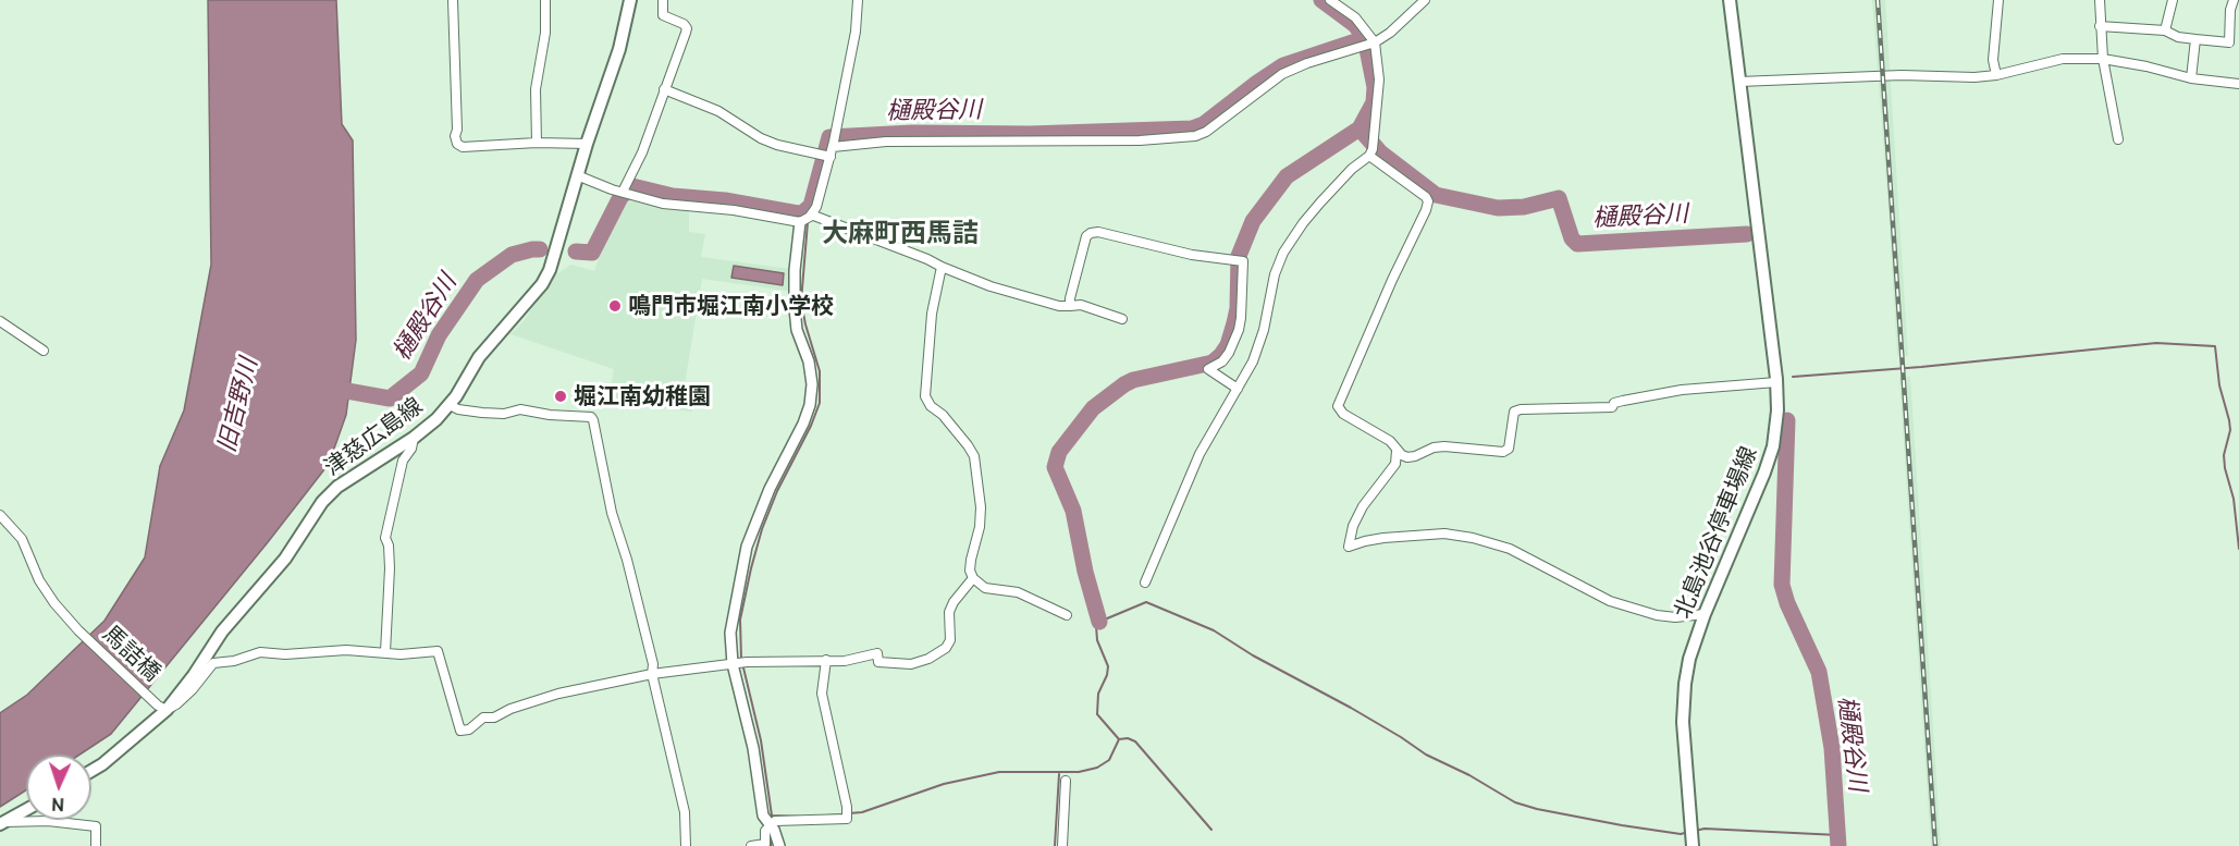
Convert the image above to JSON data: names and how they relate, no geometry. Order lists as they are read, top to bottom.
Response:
{
  "streets": {
    "main road": ["津慈広島線", "北島池谷停車場線"],
    "street": ["馬詰橋"]
  },
  "crossings": [
    ["津慈広島線", "馬詰橋"]
  ],
  "districts": ["大麻町西馬詰"],
  "water": ["樋殿谷川", "旧吉野川"],
  "places": ["鳴門市堀江南小学校", "堀江南幼稚園"],
  "north": "bottom"
}
